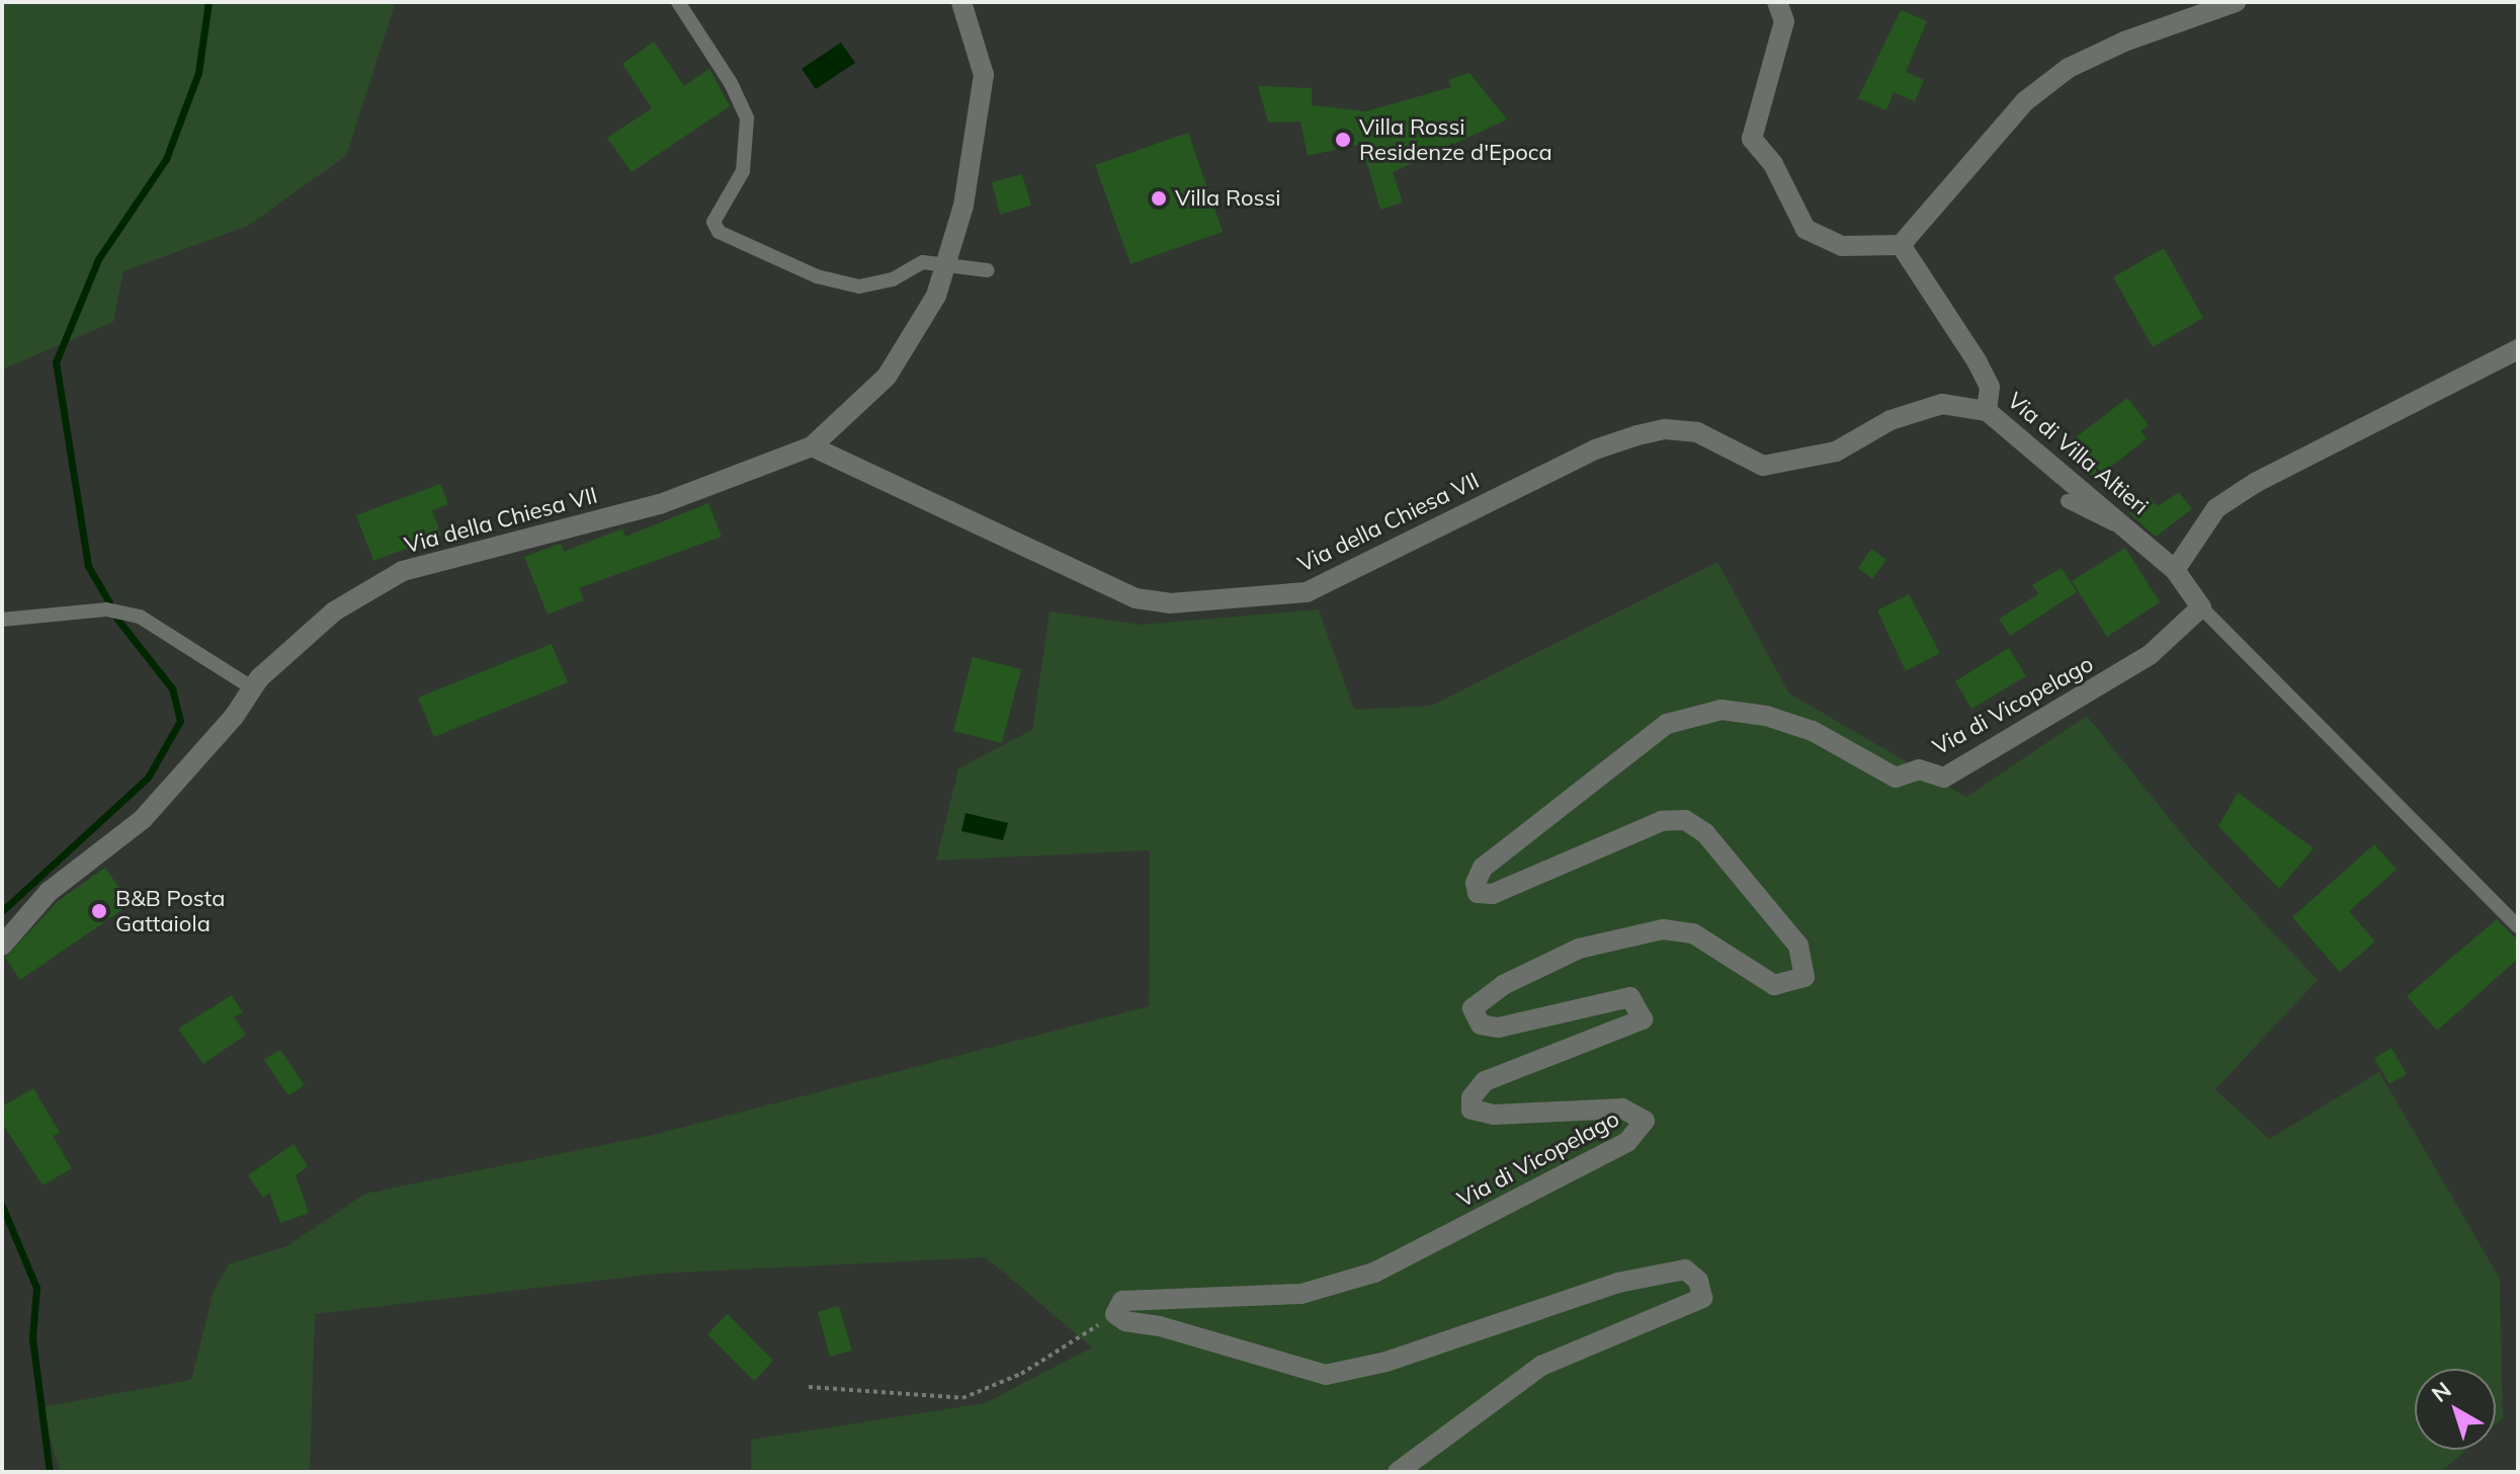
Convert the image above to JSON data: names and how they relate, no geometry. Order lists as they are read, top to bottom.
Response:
{
  "streets": {
    "street": ["Via di Villa Altieri", "Via della Chiesa VII", "Via di Vicopelago"]
  },
  "crossings": [
    ["Via di Villa Altieri", "Via della Chiesa VII"]
  ],
  "places": ["Villa Rossi Residenze d'Epoca", "Villa Rossi", "B&B Posta Gattaiola"],
  "north": "top left"
}
